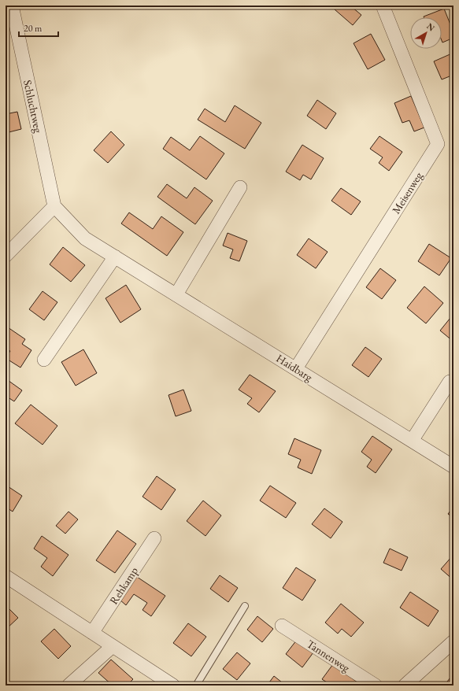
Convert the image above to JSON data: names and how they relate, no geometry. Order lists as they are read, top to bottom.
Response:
{
  "streets": {
    "street": [
      "Schluchtweg",
      "Meisenweg",
      "Haidbarg",
      "Rehkamp",
      "Tannenweg"
    ]
  },
  "crossings": [
    ["Schluchtweg", "Haidbarg"],
    ["Meisenweg", "Haidbarg"]
  ],
  "scale_bar": "20 m",
  "north": "top right"
}
